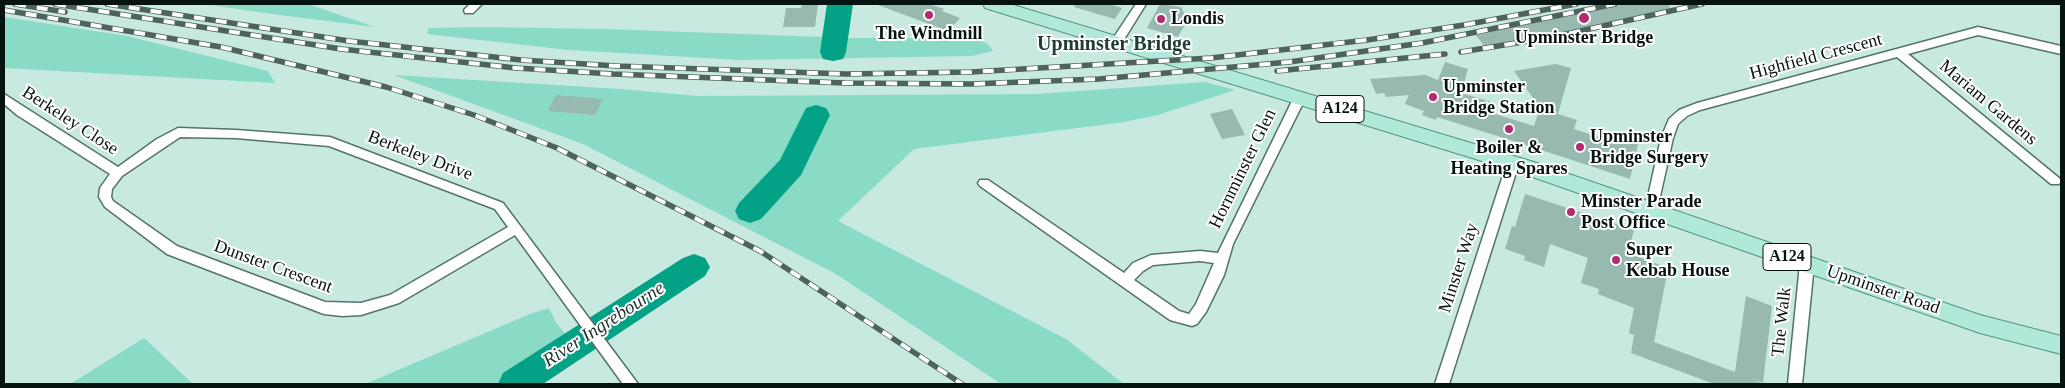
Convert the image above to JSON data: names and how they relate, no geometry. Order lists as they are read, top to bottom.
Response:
{
  "streets": {
    "main road": ["A124", "Upminster Road"],
    "street": [
      "Highfield Crescent",
      "Mariam Gardens",
      "Berkeley Close",
      "Berkeley Drive",
      "Hornminster Glen",
      "Dunster Crescent",
      "Minster Way",
      "The Walk"
    ]
  },
  "crossings": [
    ["Highfield Crescent", "Mariam Gardens"],
    ["Highfield Crescent", "Upminster Road"],
    ["Berkeley Close", "Berkeley Drive"],
    ["Berkeley Close", "Dunster Crescent"],
    ["Berkeley Drive", "Dunster Crescent"],
    ["Hornminster Glen", "Upminster Road"],
    ["Minster Way", "Upminster Road"],
    ["Upminster Road", "The Walk"]
  ],
  "districts": ["Upminster Bridge"],
  "water": ["River Ingrebourne"],
  "places": [
    "The Windmill",
    "Upminster Bridge",
    "Londis",
    "Upminster Bridge Station",
    "Boiler & Heating Spares",
    "Upminster Bridge Surgery",
    "Minster Parade Post Office",
    "Super Kebab House"
  ]
}
